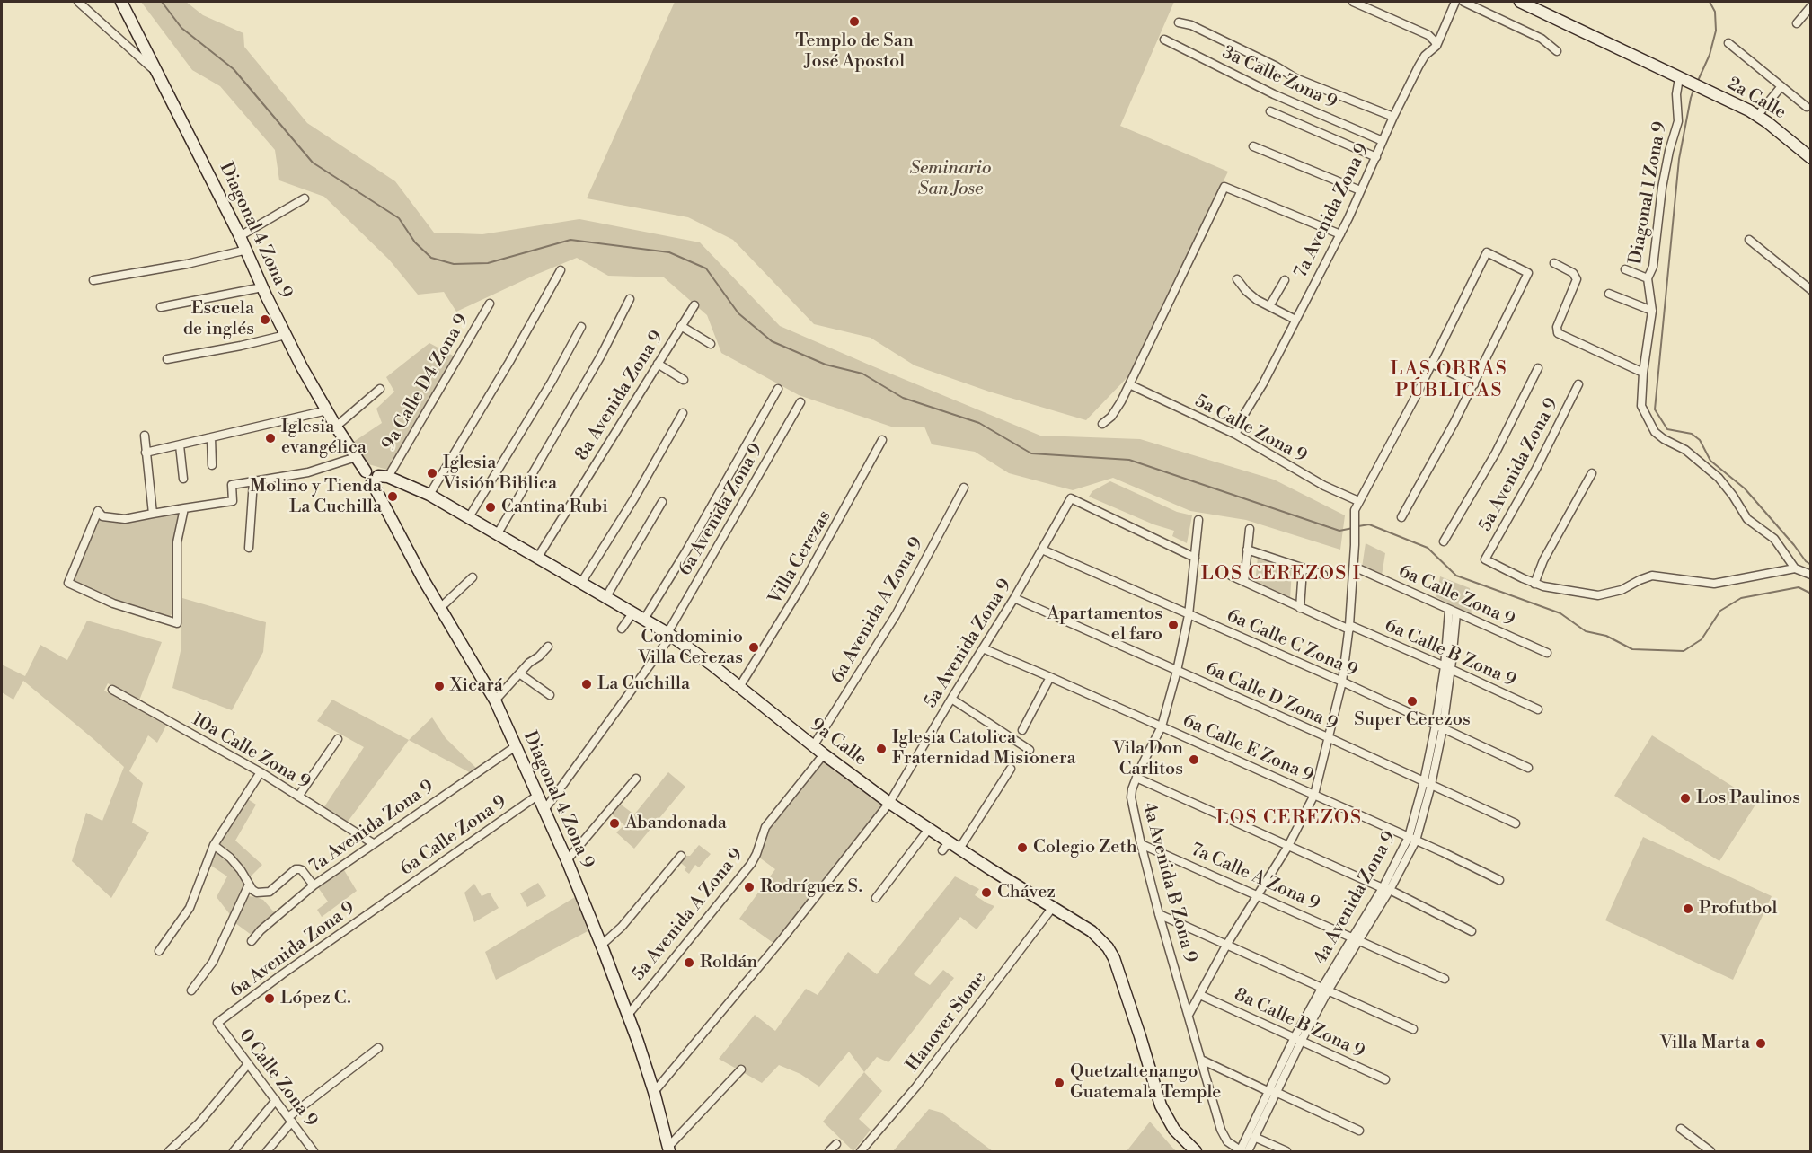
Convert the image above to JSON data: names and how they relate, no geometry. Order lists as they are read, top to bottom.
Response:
{
  "streets": {
    "street": [
      "3a Calle Zona 9",
      "2a Calle",
      "Diagonal 1 Zona 9",
      "7a Avenida Zona 9",
      "Diagonal 4 Zona 9",
      "9a Calle D4 Zona 9",
      "8a Avenida Zona 9",
      "5a Calle Zona 9",
      "5a Avenida Zona 9",
      "6a Avenida Zona 9",
      "Villa Cerezas",
      "6a Calle Zona 9",
      "6a Avenida A Zona 9",
      "6a Calle C Zona 9",
      "6a Calle B Zona 9",
      "6a Calle D Zona 9",
      "9a Calle",
      "6a Calle E Zona 9",
      "10a Calle Zona 9",
      "7a Calle A Zona 9",
      "4a Avenida B Zona 9",
      "4a Avenida Zona 9",
      "5a Avenida A Zona 9",
      "Hanover Stone",
      "8a Calle B Zona 9",
      "0 Calle Zona 9"
    ]
  },
  "crossings": [
    ["3a Calle Zona 9", "7a Avenida Zona 9"],
    ["2a Calle", "Diagonal 1 Zona 9"],
    ["7a Avenida Zona 9", "Diagonal 4 Zona 9"],
    ["7a Avenida Zona 9", "5a Calle Zona 9"],
    ["7a Avenida Zona 9", "10a Calle Zona 9"],
    ["Diagonal 4 Zona 9", "9a Calle D4 Zona 9"],
    ["Diagonal 4 Zona 9", "5a Avenida Zona 9"],
    ["Diagonal 4 Zona 9", "6a Avenida Zona 9"],
    ["Diagonal 4 Zona 9", "6a Calle Zona 9"],
    ["Diagonal 4 Zona 9", "9a Calle"],
    ["Diagonal 4 Zona 9", "5a Avenida A Zona 9"],
    ["9a Calle D4 Zona 9", "9a Calle"],
    ["8a Avenida Zona 9", "9a Calle"],
    ["5a Avenida Zona 9", "6a Calle C Zona 9"],
    ["5a Avenida Zona 9", "6a Calle D Zona 9"],
    ["5a Avenida Zona 9", "9a Calle"],
    ["5a Avenida Zona 9", "6a Calle E Zona 9"],
    ["5a Avenida Zona 9", "4a Avenida B Zona 9"],
    ["6a Avenida Zona 9", "6a Calle Zona 9"],
    ["6a Avenida Zona 9", "9a Calle"],
    ["6a Avenida Zona 9", "0 Calle Zona 9"],
    ["Villa Cerezas", "9a Calle"],
    ["6a Calle Zona 9", "4a Avenida Zona 9"],
    ["6a Avenida A Zona 9", "9a Calle"],
    ["6a Calle C Zona 9", "4a Avenida B Zona 9"],
    ["6a Calle C Zona 9", "4a Avenida Zona 9"],
    ["6a Calle B Zona 9", "4a Avenida Zona 9"],
    ["6a Calle D Zona 9", "4a Avenida B Zona 9"],
    ["6a Calle D Zona 9", "4a Avenida Zona 9"],
    ["9a Calle", "5a Avenida A Zona 9"],
    ["9a Calle", "Hanover Stone"],
    ["6a Calle E Zona 9", "4a Avenida B Zona 9"],
    ["6a Calle E Zona 9", "4a Avenida Zona 9"],
    ["7a Calle A Zona 9", "4a Avenida B Zona 9"],
    ["7a Calle A Zona 9", "4a Avenida Zona 9"],
    ["4a Avenida B Zona 9", "4a Avenida Zona 9"],
    ["4a Avenida Zona 9", "8a Calle B Zona 9"]
  ],
  "districts": ["LAS OBRAS PÚBLICAS", "LOS CEREZOS I", "LOS CEREZOS"],
  "parks": ["Seminario San Jose"],
  "places": [
    "Templo de San José Apostol",
    "Escuela de inglés",
    "Iglesia evangélica",
    "Iglesia Visión Biblica",
    "Molino y Tienda La Cuchilla",
    "Cantina Rubi",
    "Apartamentos el faro",
    "Condominio Villa Cerezas",
    "La Cuchilla",
    "Xicará",
    "Super Cerezos",
    "Iglesia Catolica Fraternidad Misionera",
    "Vila Don Carlitos",
    "Los Paulinos",
    "Abandonada",
    "Colegio Zeth",
    "Rodríguez S.",
    "Chávez",
    "Profutbol",
    "Roldán",
    "López C.",
    "Villa Marta",
    "Quetzaltenango Guatemala Temple"
  ]
}
